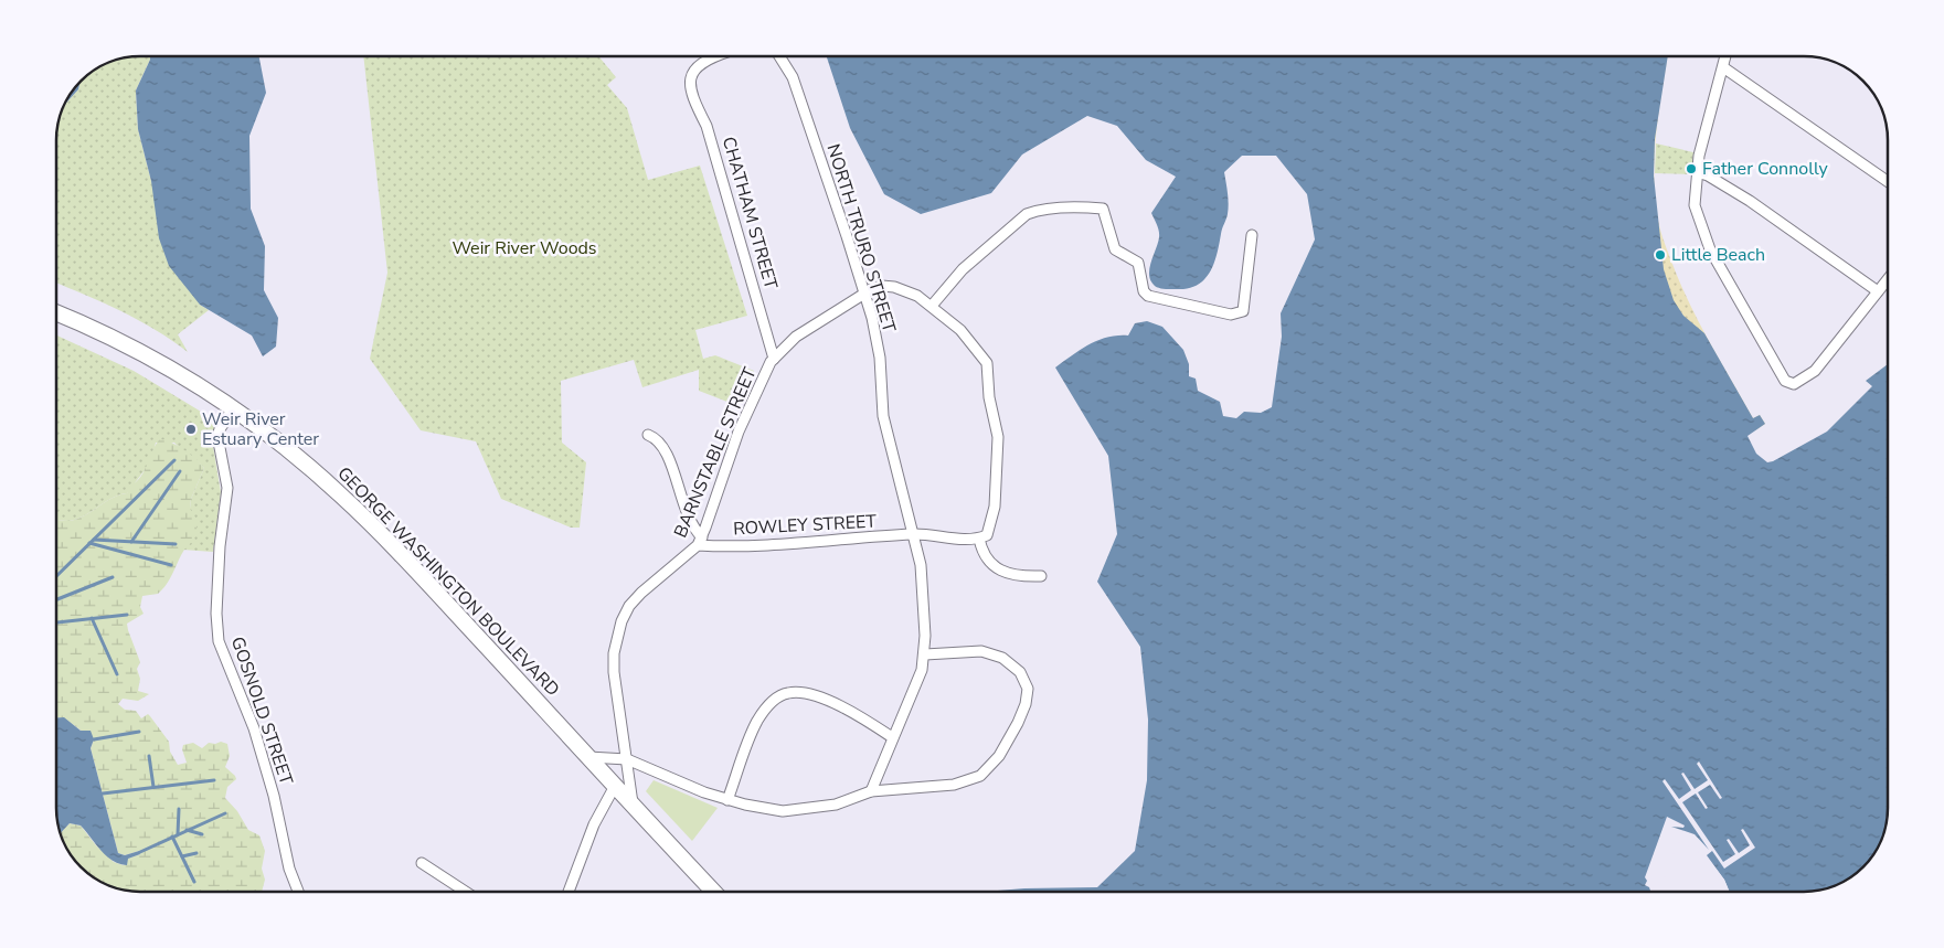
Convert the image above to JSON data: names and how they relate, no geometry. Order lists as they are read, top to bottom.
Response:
{
  "streets": {
    "main road": ["GEORGE WASHINGTON BOULEVARD"],
    "street": [
      "CHATHAM STREET",
      "NORTH TRURO STREET",
      "BARNSTABLE STREET",
      "ROWLEY STREET",
      "GOSNOLD STREET"
    ]
  },
  "crossings": [
    ["CHATHAM STREET", "BARNSTABLE STREET"],
    ["NORTH TRURO STREET", "BARNSTABLE STREET"],
    ["NORTH TRURO STREET", "ROWLEY STREET"],
    ["BARNSTABLE STREET", "ROWLEY STREET"],
    ["BARNSTABLE STREET", "GEORGE WASHINGTON BOULEVARD"],
    ["GEORGE WASHINGTON BOULEVARD", "GOSNOLD STREET"]
  ],
  "parks": ["Weir River Woods"],
  "places": ["Father Connolly", "Little Beach", "Weir River Estuary Center"]
}
